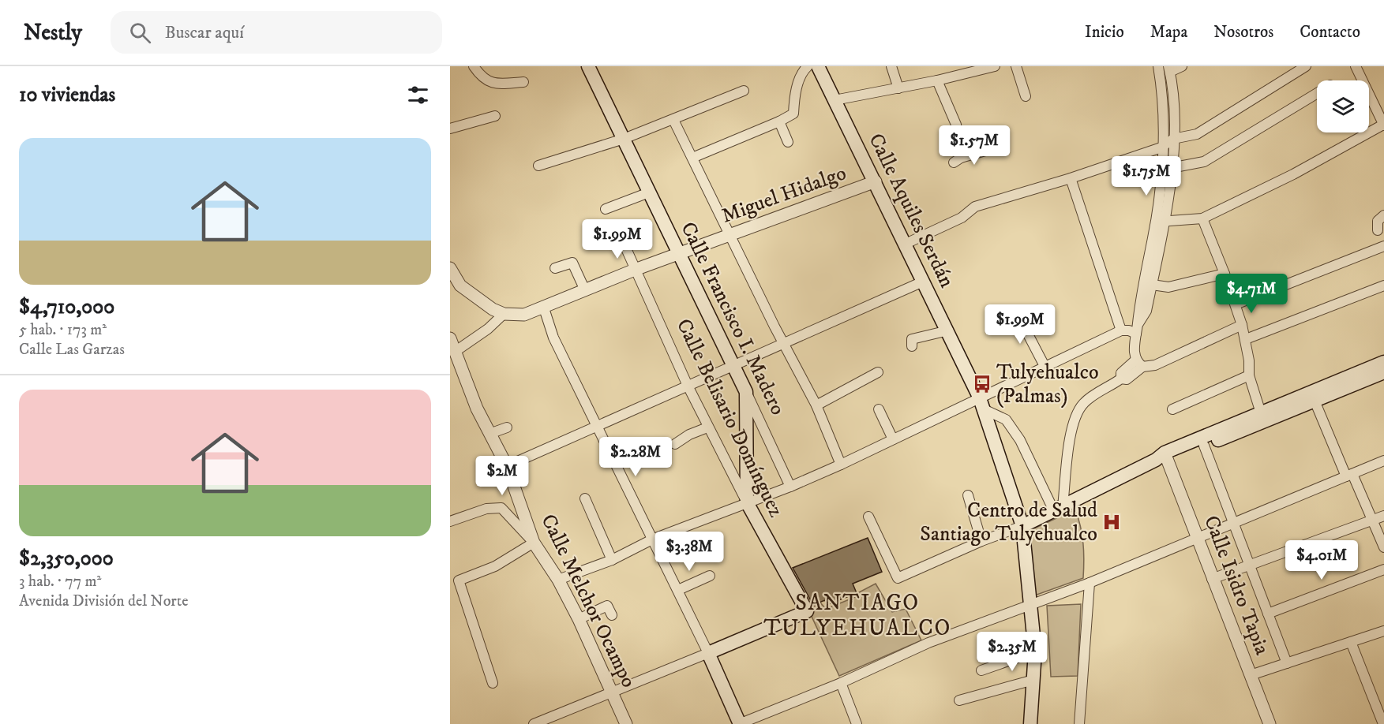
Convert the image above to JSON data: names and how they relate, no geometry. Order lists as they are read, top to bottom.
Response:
{
  "streets": {
    "main road": ["Calle Aquiles Serdán", "Calle Francisco I. Madero", "Calle Belisario Domínguez"],
    "street": ["Miguel Hidalgo", "Calle Isidro Tapia", "Calle Melchor Ocampo"]
  },
  "crossings": [
    ["Miguel Hidalgo", "Calle Aquiles Serdán"],
    ["Miguel Hidalgo", "Calle Francisco I. Madero"],
    ["Miguel Hidalgo", "Calle Belisario Domínguez"]
  ],
  "districts": ["SANTIAGO TULYEHUALCO"],
  "places": {
    "bus stop": ["Tulyehualco (Palmas)"],
    "hospital": ["Centro de Salud Santiago Tulyehualco"]
  },
  "page": {
    "header": "Nestly",
    "search": "Buscar aquí",
    "nav": [
      "Inicio",
      "Mapa",
      "Nosotros",
      "Contacto"
    ],
    "heading": "10 viviendas",
    "list": [
      {
        "name": "$4,710,000",
        "note": "5 hab. · 173 m² · Calle Las Garzas"
      },
      {
        "name": "$2,350,000",
        "note": "3 hab. · 77 m² · Avenida División del Norte"
      }
    ],
    "price": [
      "$1.57M",
      "$1.75M",
      "$1.99M",
      "$4.71M",
      "$1.99M",
      "$2.28M",
      "$2M",
      "$3.38M",
      "$4.01M",
      "$2.35M"
    ]
  }
}
